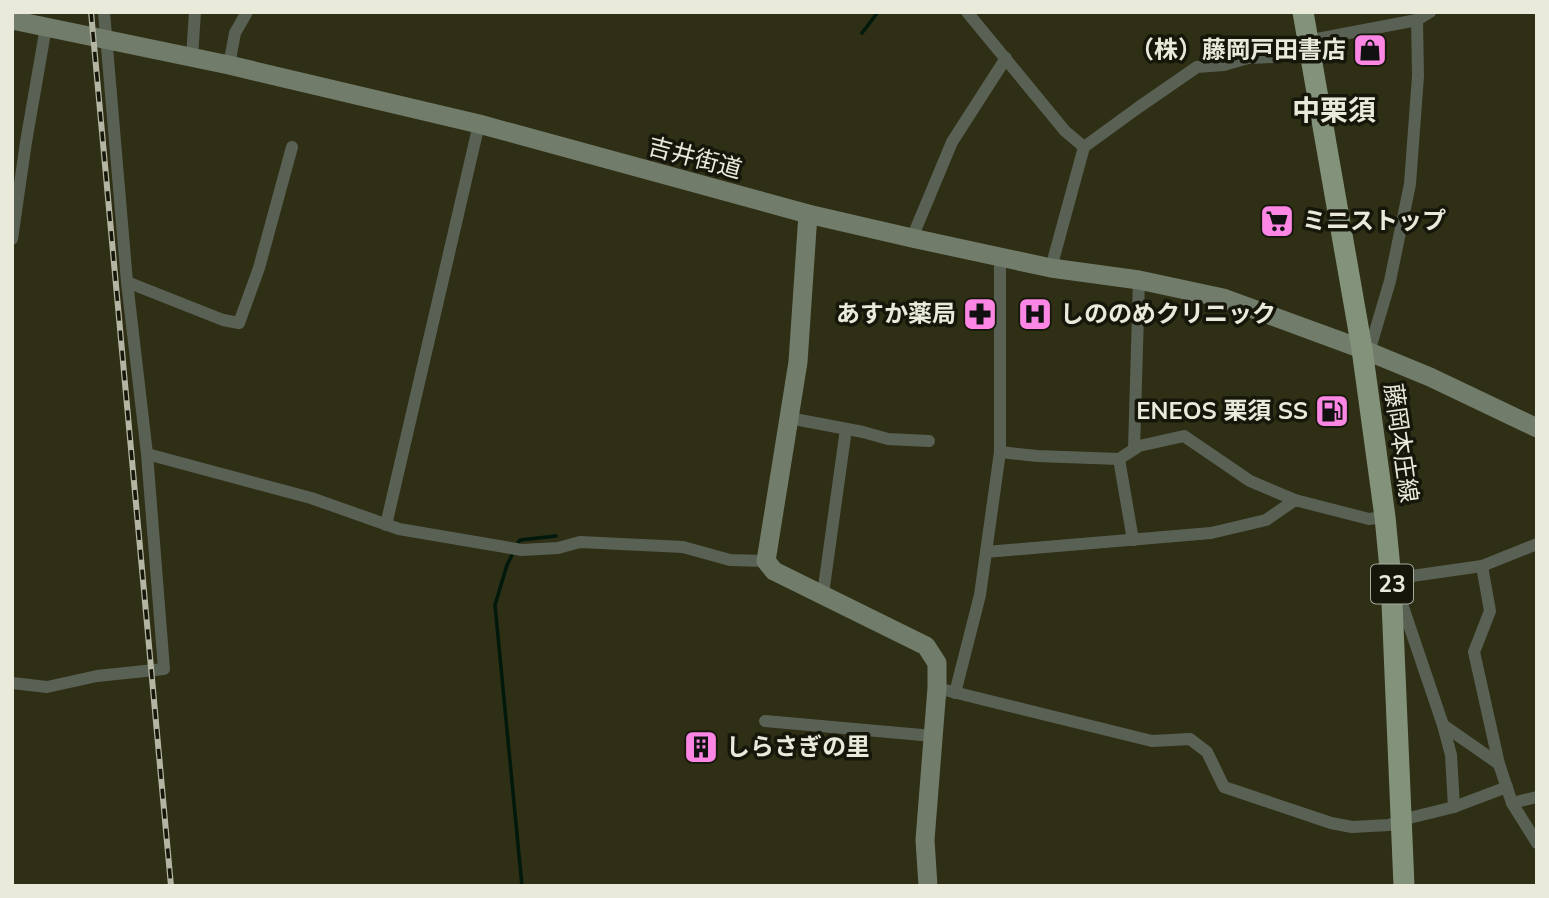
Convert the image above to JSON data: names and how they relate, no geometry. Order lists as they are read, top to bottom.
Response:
{
  "streets": {
    "main road": ["吉井街道", "藤岡本庄線", "23"]
  },
  "crossings": [
    ["吉井街道", "藤岡本庄線"]
  ],
  "districts": ["中栗須"],
  "places": {
    "shop": ["（株）藤岡戸田書店"],
    "supermarket": ["ミニストップ"],
    "pharmacy": ["あすか薬局"],
    "hospital": ["しののめクリニック"],
    "fuel station": ["ENEOS 栗須 SS"],
    "building": ["しらさぎの里"]
  }
}
